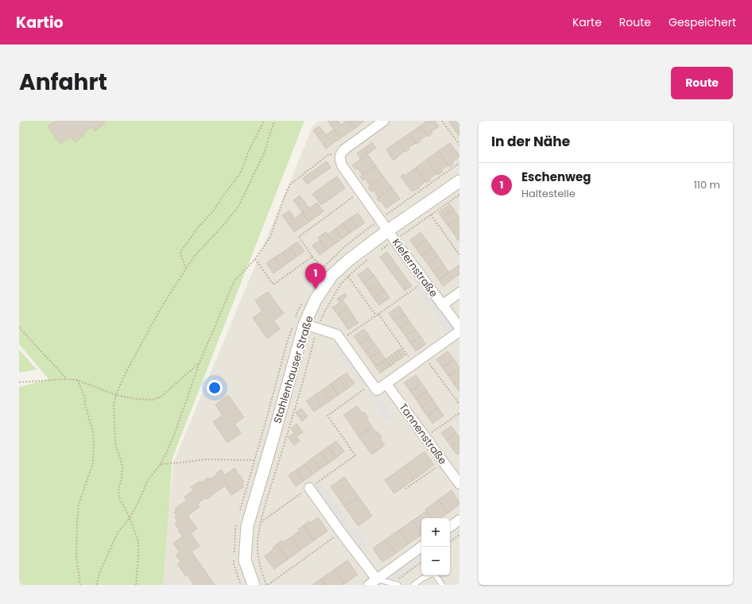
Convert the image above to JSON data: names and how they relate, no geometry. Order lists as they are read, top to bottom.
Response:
{
  "streets": {
    "street": ["Kiefernstraße", "Stahlenhauser Straße", "Tannenstraße"]
  },
  "crossings": [
    ["Kiefernstraße", "Stahlenhauser Straße"]
  ],
  "page": {
    "header": "Kartio",
    "nav": ["Karte", "Route", "Gespeichert"],
    "title": "Anfahrt",
    "buttons": "Route",
    "heading": "In der Nähe",
    "list": [
      {
        "mark": "1",
        "name": "Eschenweg",
        "note": "Haltestelle",
        "value": "110 m"
      }
    ],
    "pins": "1",
    "map_buttons": ["+", "−"]
  }
}
